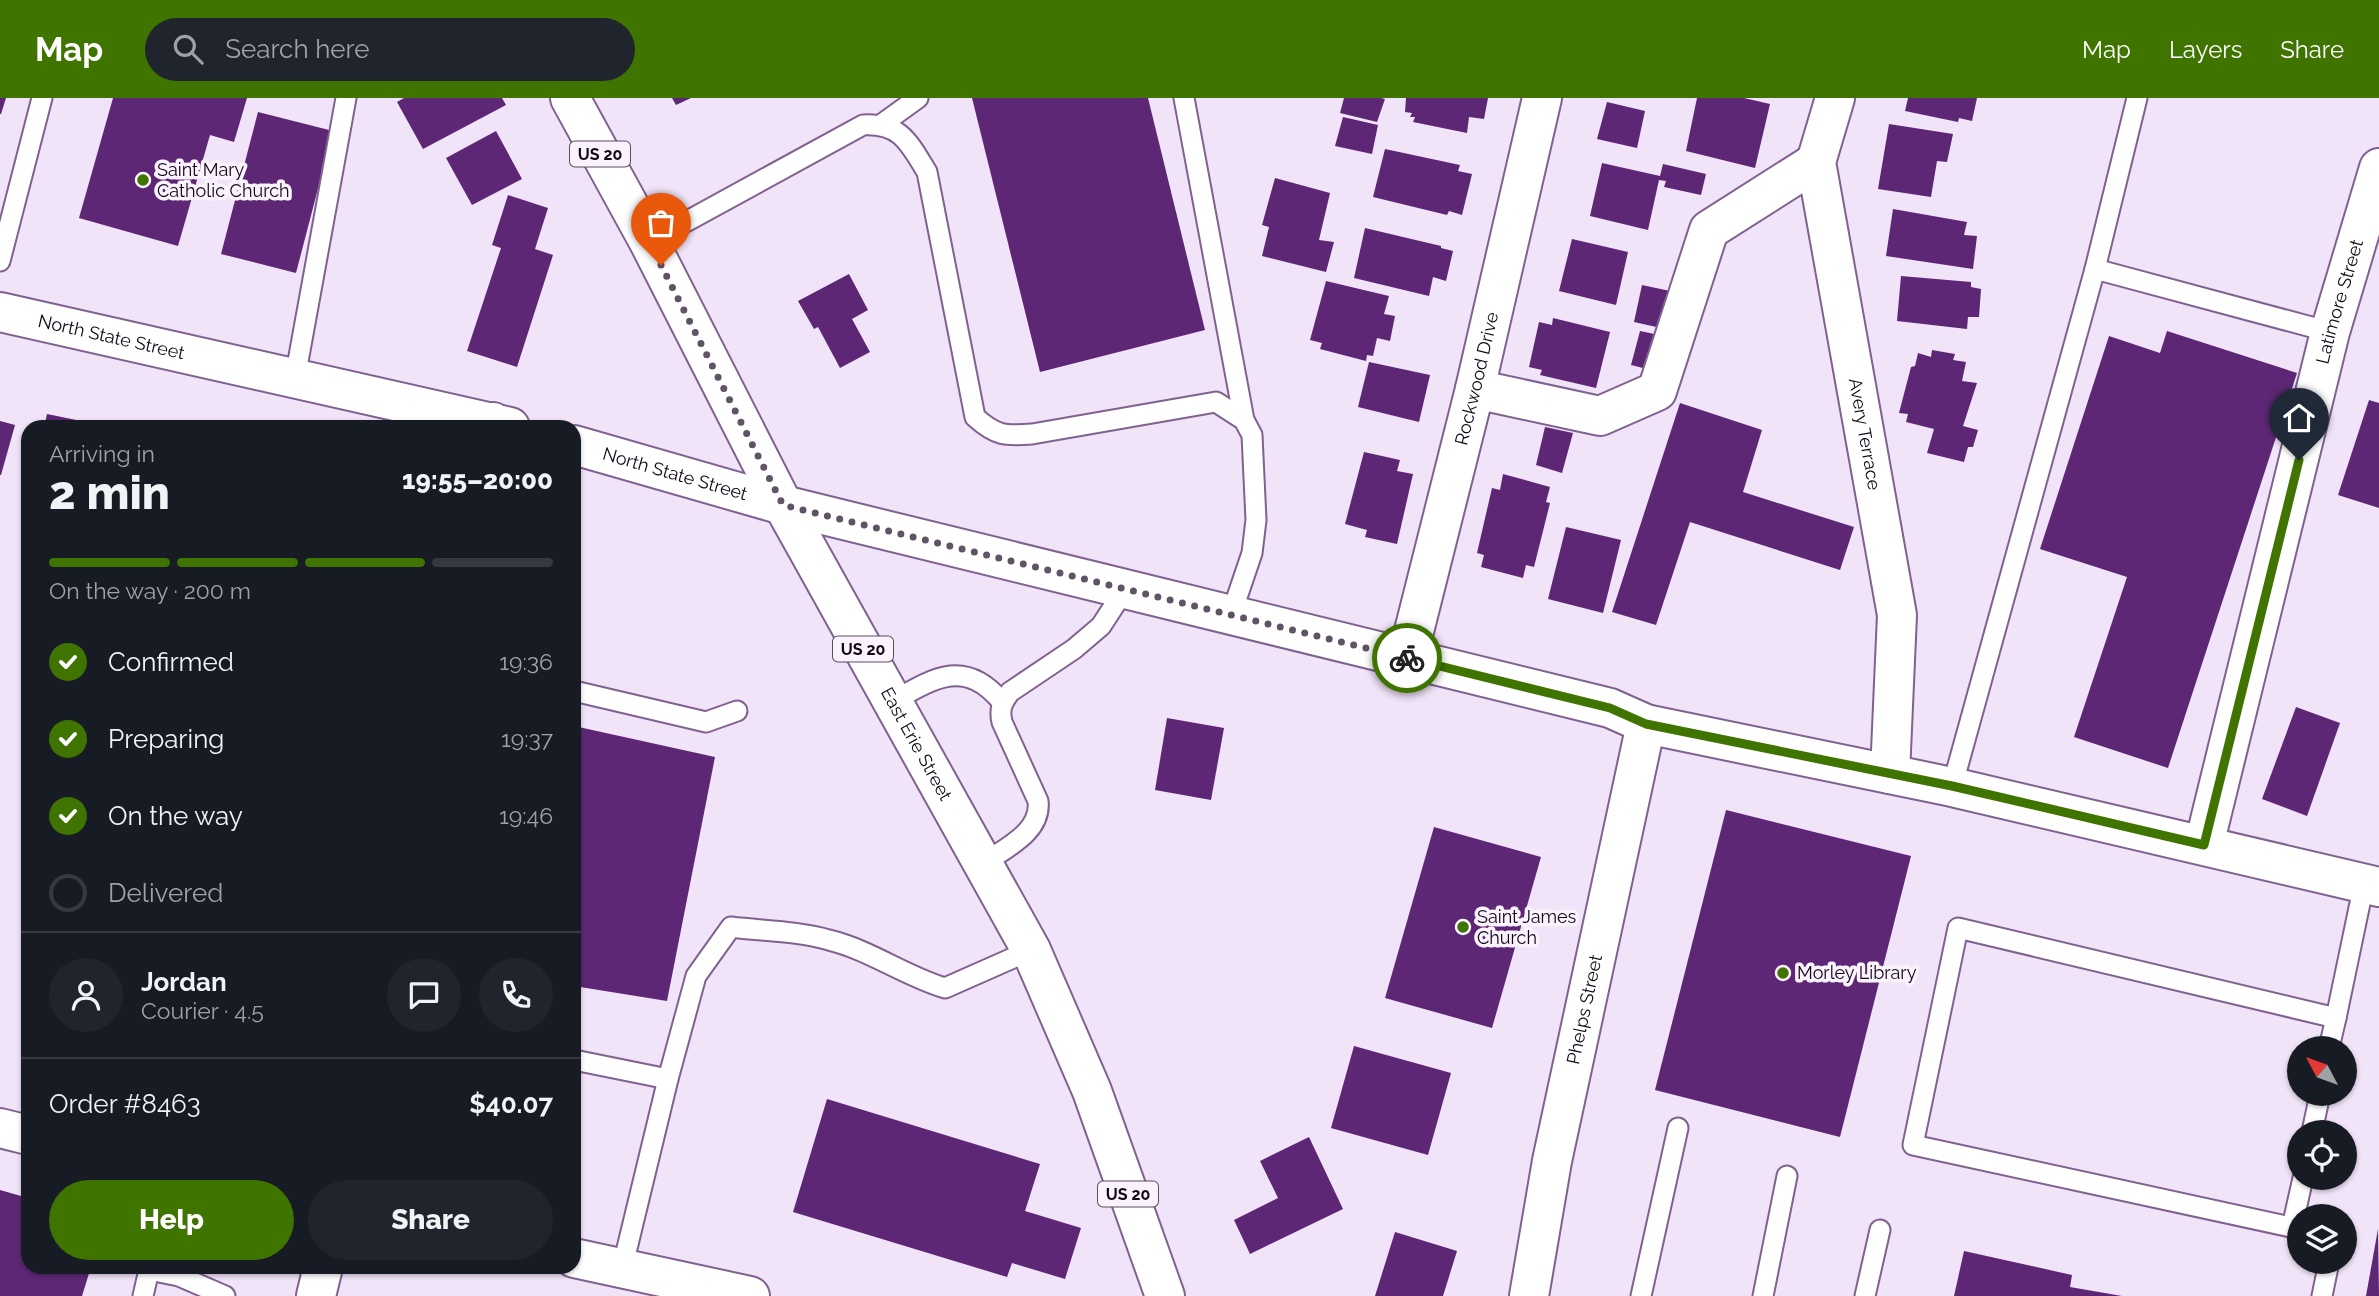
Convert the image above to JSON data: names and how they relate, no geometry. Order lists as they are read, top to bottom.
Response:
{
  "streets": {
    "street": [
      "US 20",
      "Latimore Street",
      "North State Street",
      "Rockwood Drive",
      "Avery Terrace",
      "East Erie Street",
      "Phelps Street"
    ]
  },
  "crossings": [
    ["Latimore Street", "North State Street"],
    ["North State Street", "Rockwood Drive"],
    ["North State Street", "Avery Terrace"],
    ["North State Street", "East Erie Street"],
    ["North State Street", "Phelps Street"]
  ],
  "places": ["Saint Mary Catholic Church", "Saint James Church", "Morley Library"],
  "north": "top left",
  "page": {
    "header": "Map",
    "search": "Search here",
    "nav": ["Map", "Layers", "Share"],
    "heading": ["2 min", "Arriving in", "19:55–20:00"],
    "panel": [
      "Jordan",
      "Courier · 4.5",
      "Order #8463",
      "$40.07"
    ],
    "bar": "On the way · 200 m",
    "list": [
      ["Confirmed", "19:36"],
      ["Preparing", "19:37"],
      ["On the way", "19:46"],
      "Delivered"
    ],
    "buttons": ["Help", "Share"]
  }
}
